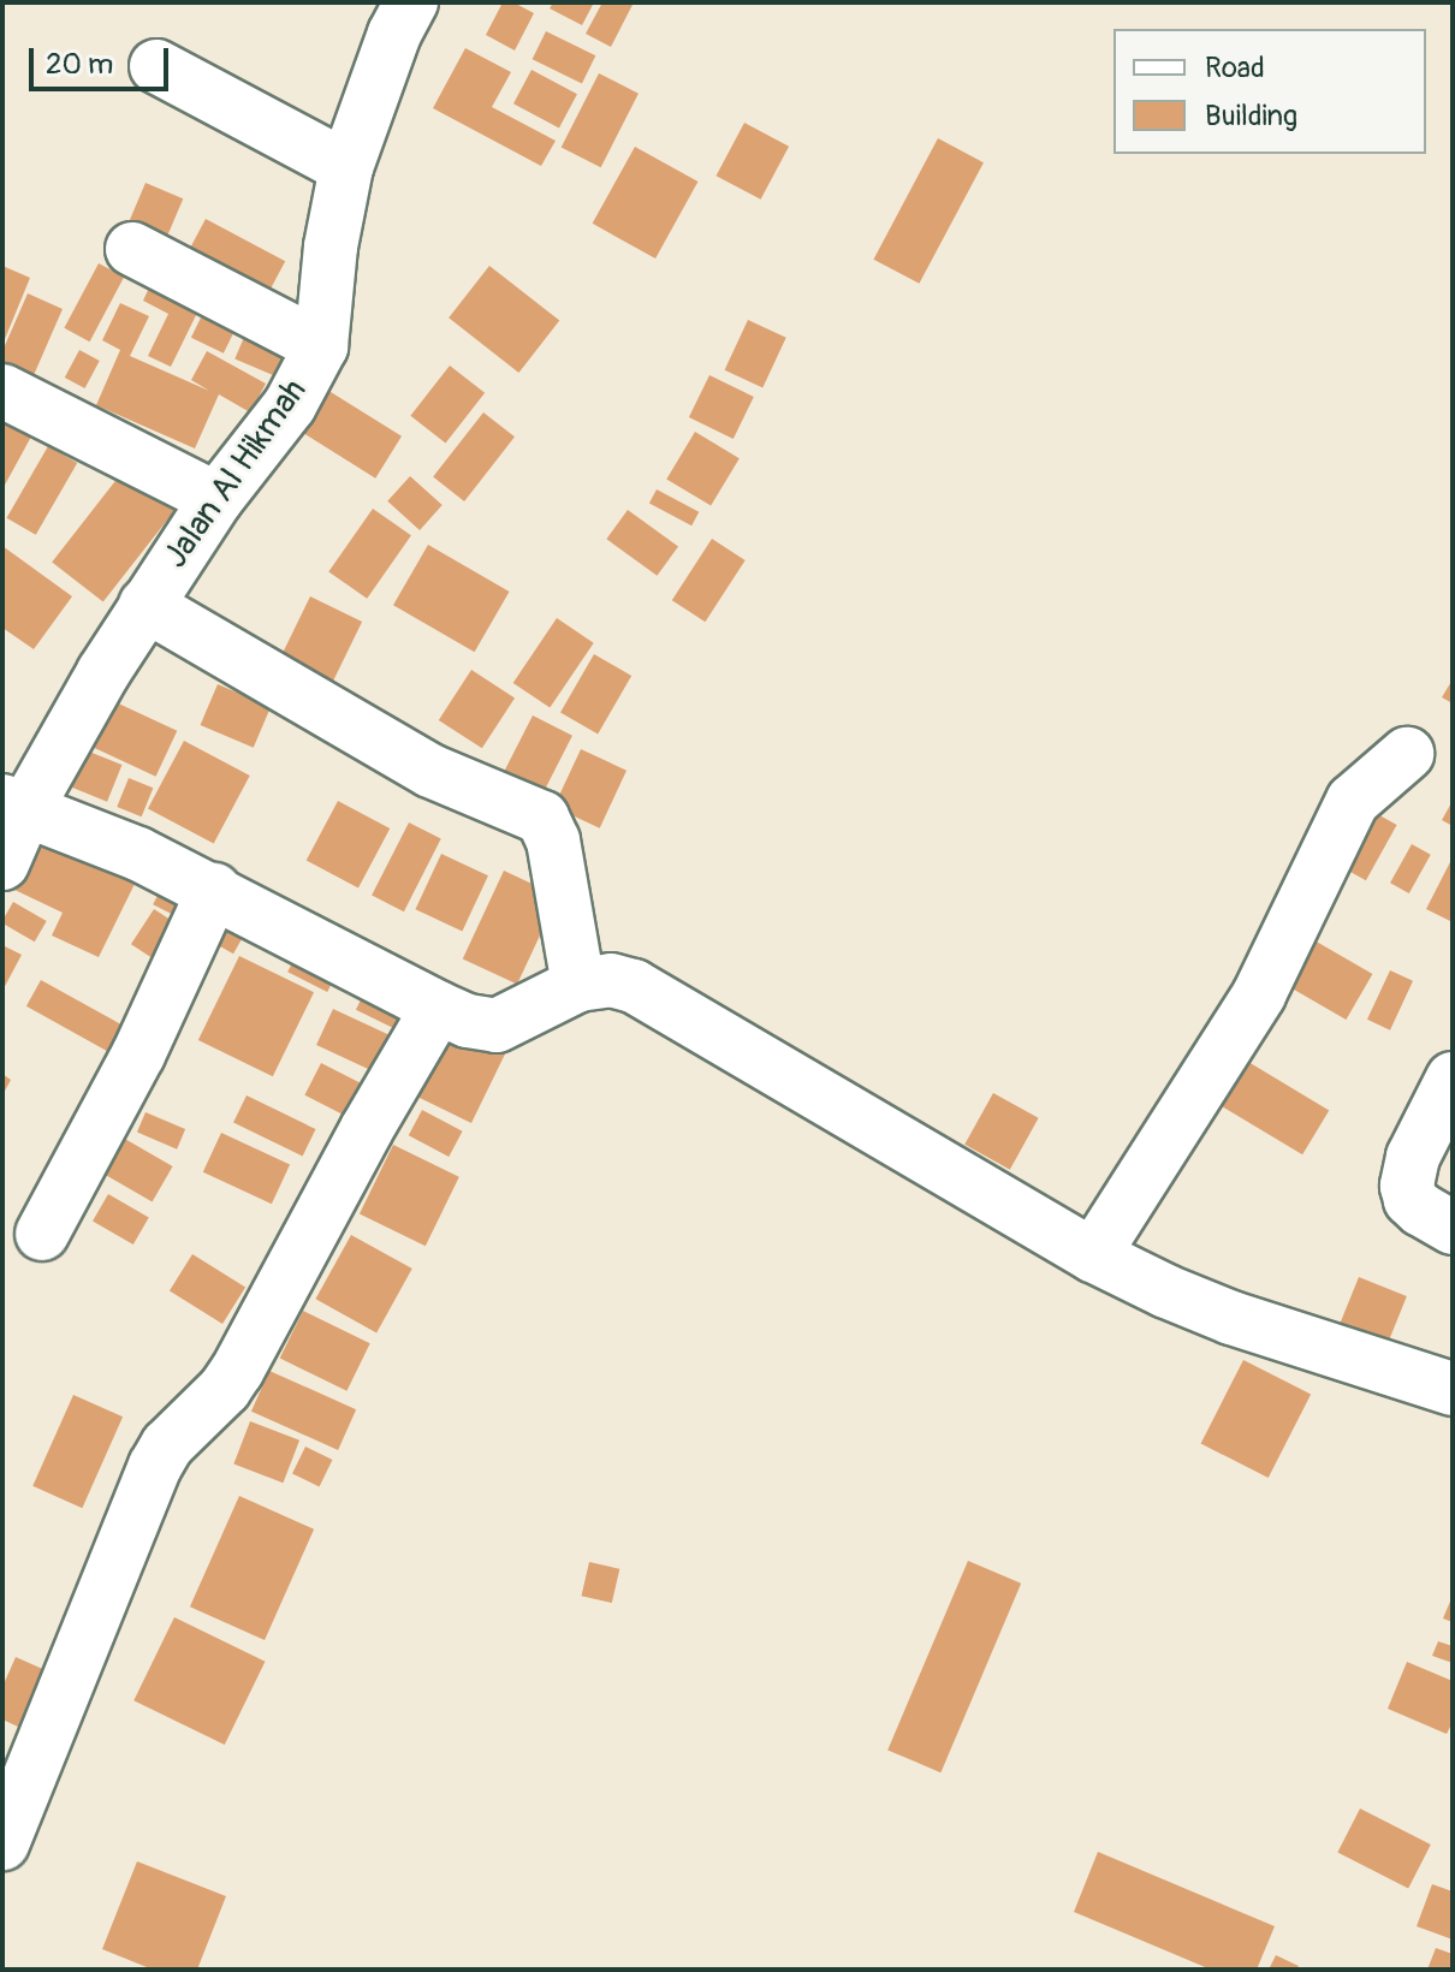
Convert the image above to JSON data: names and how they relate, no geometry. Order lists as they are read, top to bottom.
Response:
{
  "streets": {
    "street": ["Jalan Al Hikmah"]
  },
  "legend": ["Road", "Building"],
  "scale_bar": "20 m"
}
